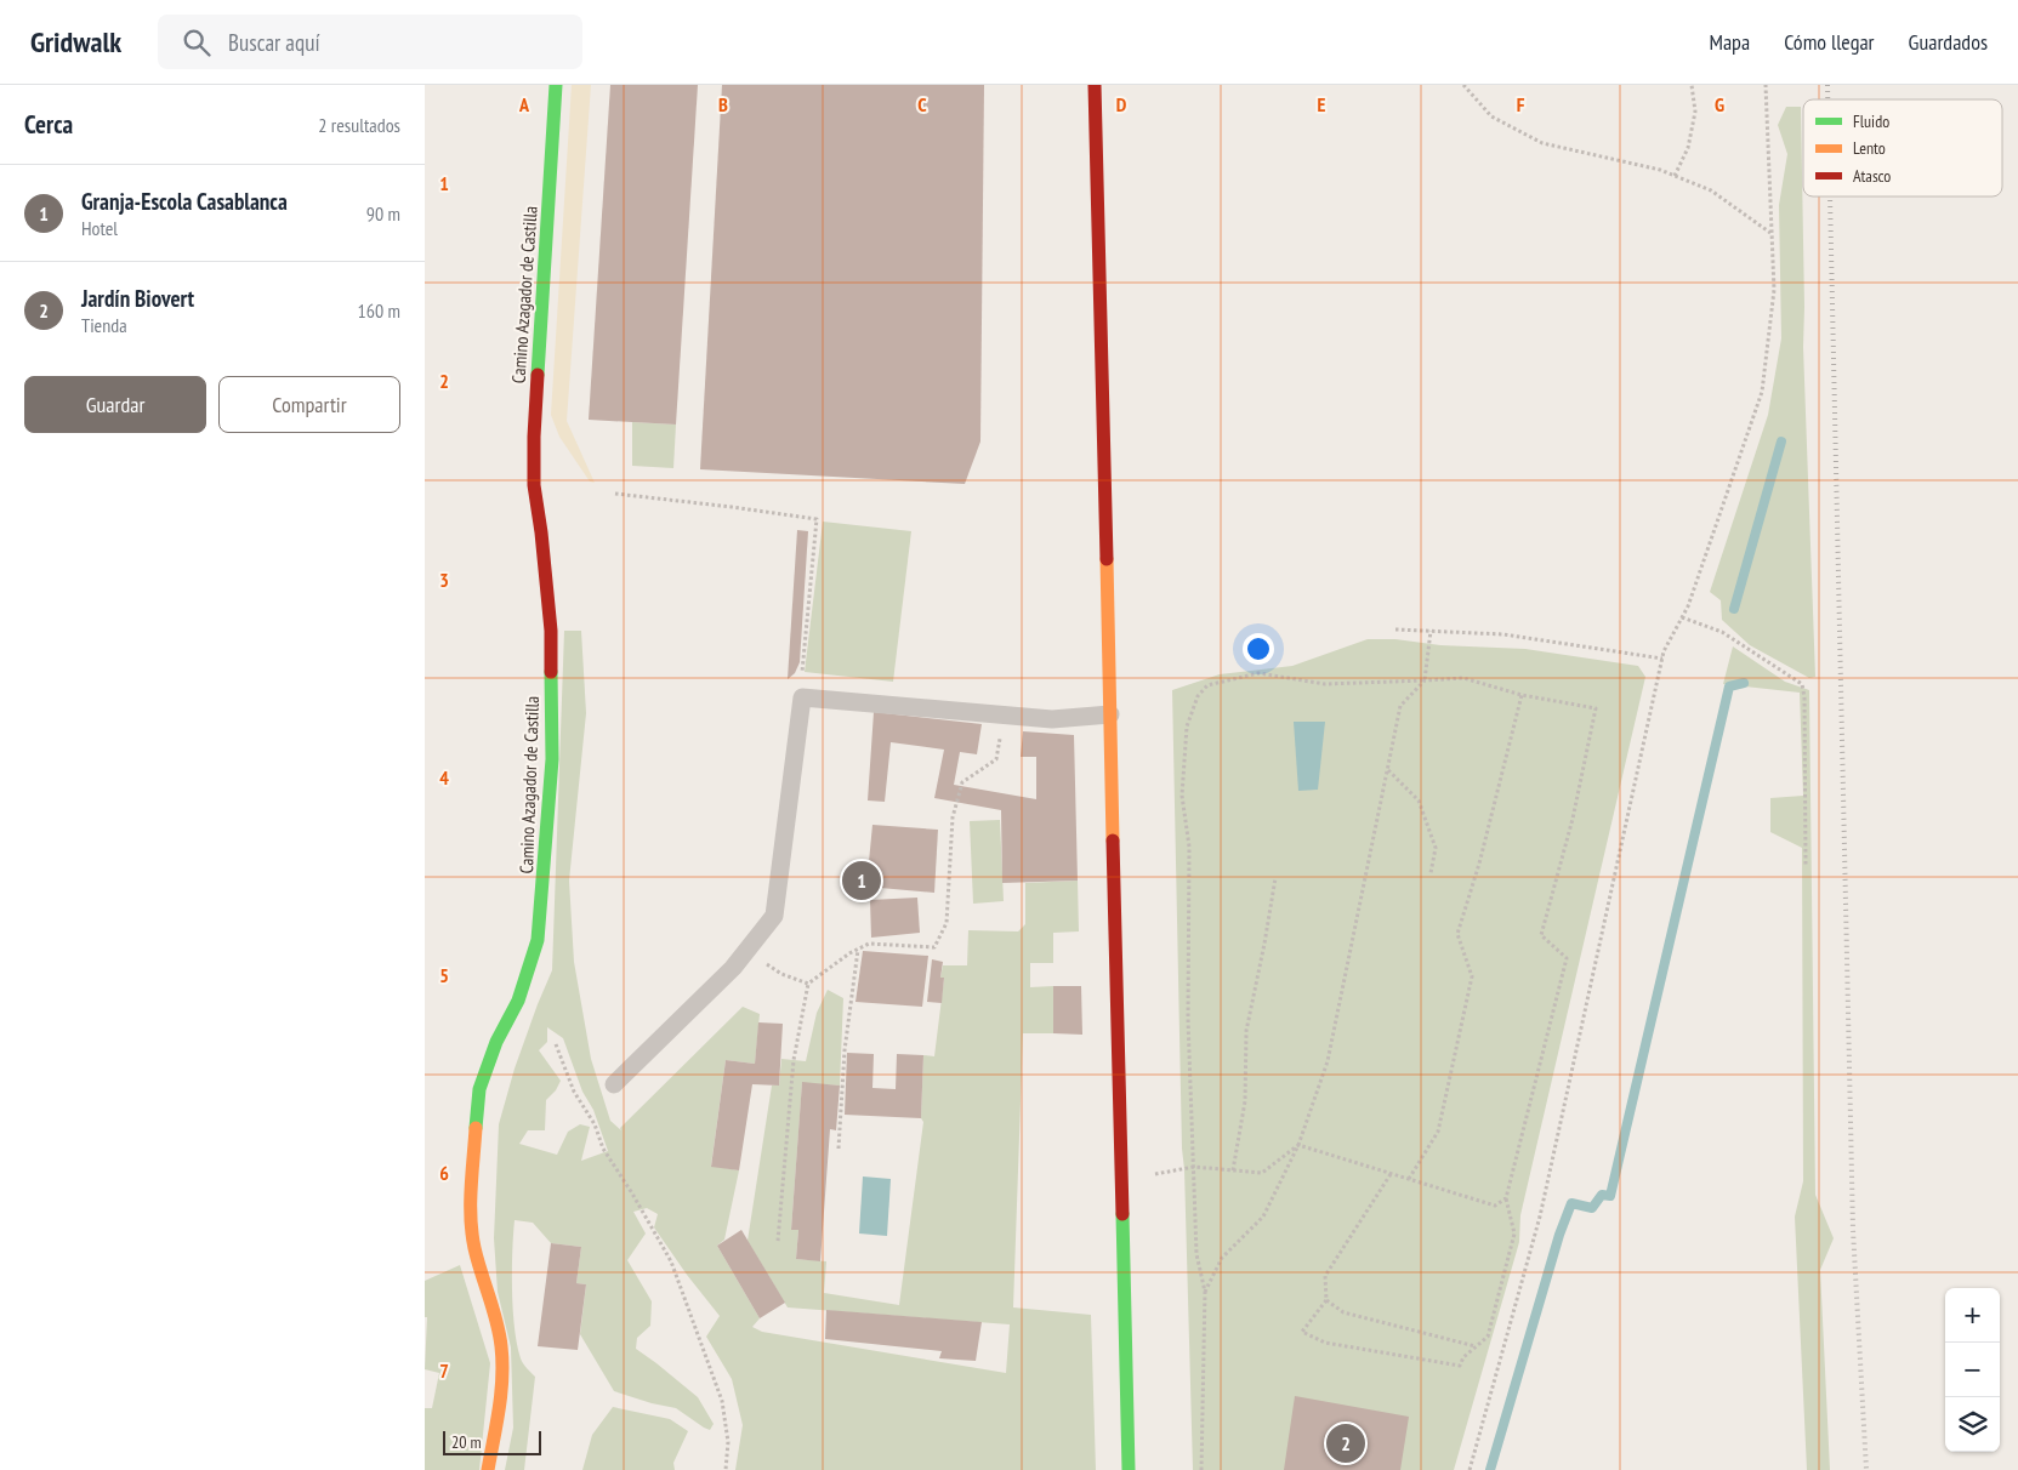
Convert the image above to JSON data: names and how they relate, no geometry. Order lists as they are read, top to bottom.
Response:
{
  "streets": {
    "street": ["Camino Azagador de Castilla"]
  },
  "legend": ["Fluido", "Lento", "Atasco"],
  "scale_bar": "20 m",
  "page": {
    "header": "Gridwalk",
    "search": "Buscar aquí",
    "nav": ["Mapa", "Cómo llegar", "Guardados"],
    "heading": ["Cerca", "2 resultados"],
    "list": [
      {
        "mark": "1",
        "name": "Granja-Escola Casablanca",
        "note": "Hotel",
        "value": "90 m"
      },
      {
        "mark": "2",
        "name": "Jardín Biovert",
        "note": "Tienda",
        "value": "160 m"
      }
    ],
    "buttons": ["Guardar", "Compartir"],
    "pins": ["1", "2"],
    "map_buttons": ["+", "−"],
    "scale": "20 m"
  },
  "grid": {
    "columns": [
      "A",
      "B",
      "C",
      "D",
      "E",
      "F",
      "G"
    ],
    "rows": [
      "1",
      "2",
      "3",
      "4",
      "5",
      "6",
      "7"
    ]
  }
}
